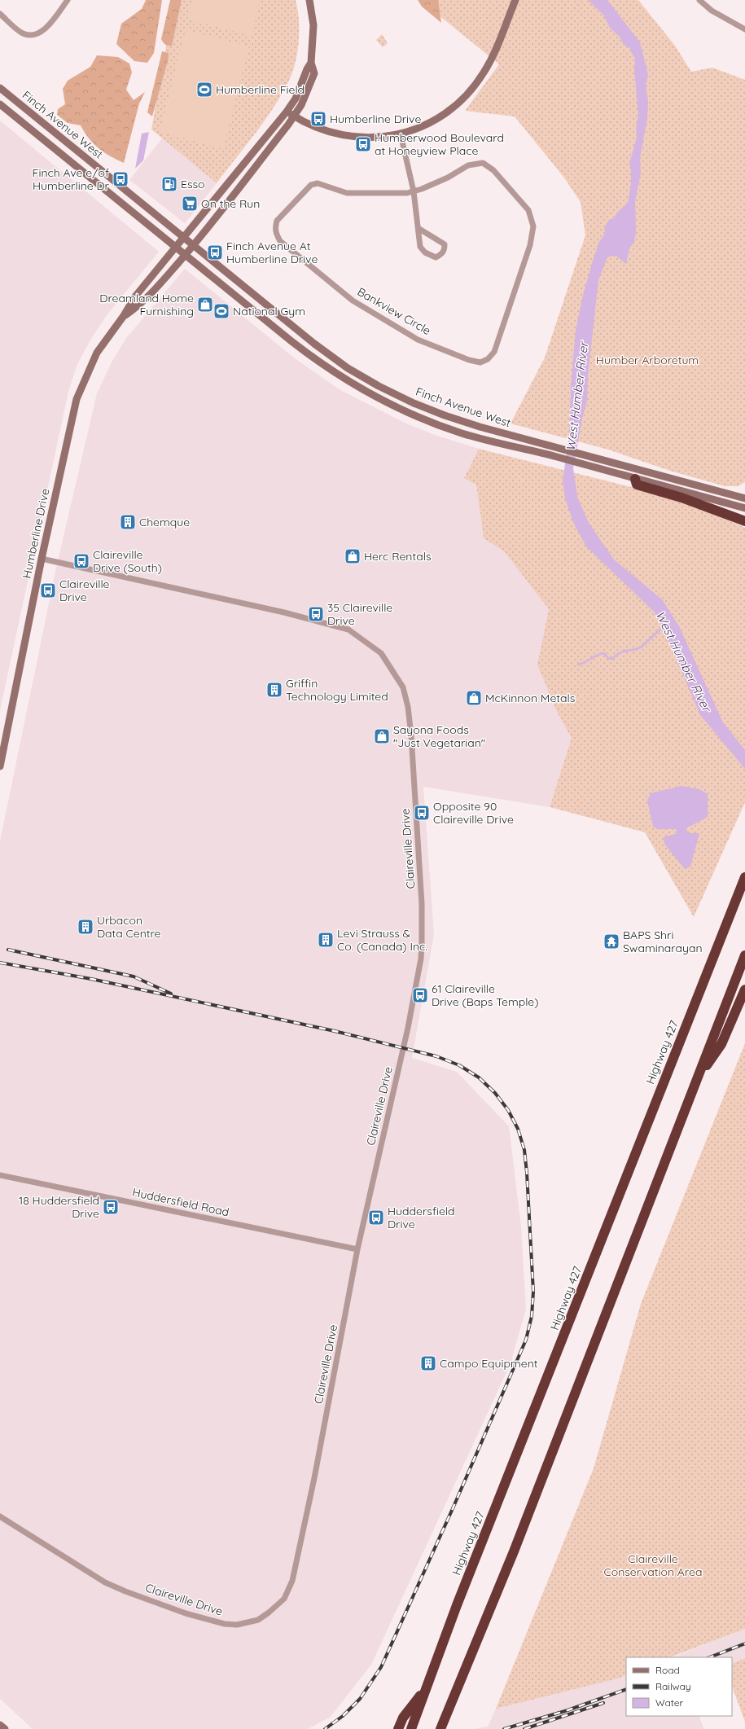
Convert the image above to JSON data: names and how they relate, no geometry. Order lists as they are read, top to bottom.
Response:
{
  "streets": {
    "highway": ["Highway 427"],
    "main road": ["Finch Avenue West", "Humberline Drive"],
    "street": ["Bankview Circle", "Claireville Drive", "Huddersfield Road"]
  },
  "crossings": [
    ["Finch Avenue West", "Humberline Drive"],
    ["Humberline Drive", "Claireville Drive"],
    ["Claireville Drive", "Huddersfield Road"]
  ],
  "water": ["West Humber River"],
  "parks": ["Humber Arboretum", "Claireville Conservation Area"],
  "places": {
    "sports": ["Humberline Field", "National Gym"],
    "bus stop": [
      "Humberline Drive",
      "Humberwood Boulevard at Honeyview Place",
      "Finch Ave e/of Humberline Dr",
      "Finch Avenue At Humberline Drive",
      "Claireville Drive (South)",
      "Claireville Drive",
      "35 Claireville Drive",
      "Opposite 90 Claireville Drive",
      "61 Claireville Drive (Baps Temple)",
      "18 Huddersfield Drive",
      "Huddersfield Drive"
    ],
    "fuel station": ["Esso"],
    "supermarket": ["On the Run"],
    "shop": [
      "Dreamland Home Furnishing",
      "Herc Rentals",
      "McKinnon Metals",
      "Sayona Foods \"Just Vegetarian\""
    ],
    "building": [
      "Chemque",
      "Griffin Technology Limited",
      "Urbacon Data Centre",
      "Levi Strauss & Co. (Canada) Inc.",
      "Campo Equipment"
    ],
    "temple": ["BAPS Shri Swaminarayan"]
  },
  "legend": ["Road", "Railway", "Water"]
}
